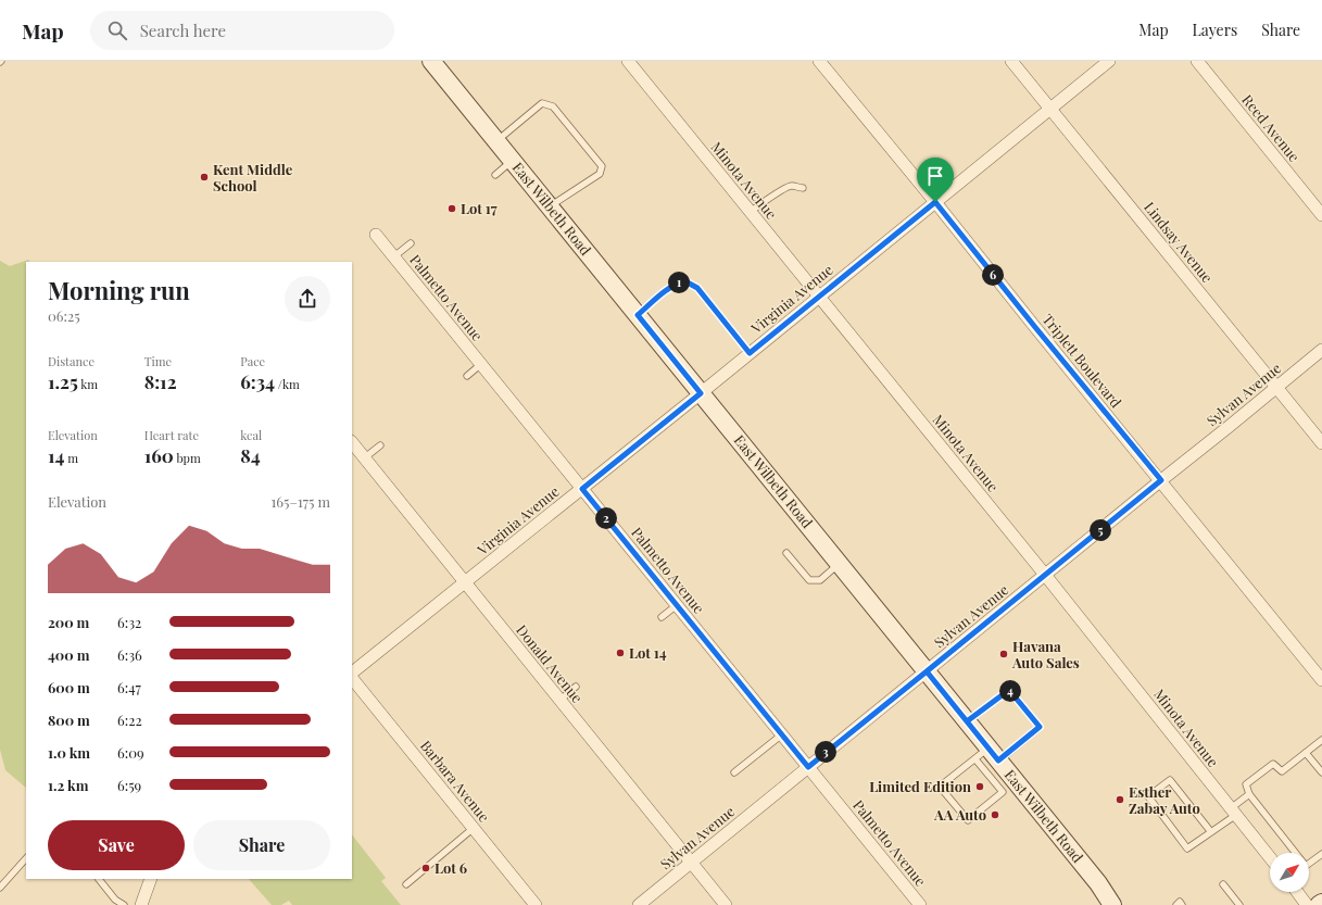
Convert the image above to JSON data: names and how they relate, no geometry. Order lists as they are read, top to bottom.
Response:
{
  "streets": {
    "main road": ["East Wilbeth Road"],
    "street": [
      "Reed Avenue",
      "Minota Avenue",
      "Lindsay Avenue",
      "Palmetto Avenue",
      "Virginia Avenue",
      "Triplett Boulevard",
      "Sylvan Avenue",
      "Donald Avenue",
      "Barbara Avenue"
    ]
  },
  "crossings": [
    ["Minota Avenue", "Virginia Avenue"],
    ["Minota Avenue", "Sylvan Avenue"],
    ["East Wilbeth Road", "Virginia Avenue"],
    ["East Wilbeth Road", "Sylvan Avenue"],
    ["Lindsay Avenue", "Virginia Avenue"],
    ["Lindsay Avenue", "Sylvan Avenue"],
    ["Palmetto Avenue", "Virginia Avenue"],
    ["Palmetto Avenue", "Sylvan Avenue"],
    ["Virginia Avenue", "Triplett Boulevard"],
    ["Virginia Avenue", "Donald Avenue"],
    ["Triplett Boulevard", "Sylvan Avenue"],
    ["Sylvan Avenue", "Donald Avenue"]
  ],
  "places": [
    "Kent Middle School",
    "Lot 17",
    "Lot 14",
    "Havana Auto Sales",
    "Limited Edition",
    "Esther Zabay Auto",
    "AA Auto",
    "Lot 6"
  ],
  "north": "top right",
  "page": {
    "header": "Map",
    "search": "Search here",
    "nav": ["Map", "Layers", "Share"],
    "heading": ["Morning run", "06:25"],
    "pins": [
      "6",
      "1",
      "2",
      "5",
      "4",
      "3"
    ],
    "stats": [
      ["Distance", "1.25 km"],
      ["Time", "8:12"],
      ["Pace", "6:34 /km"],
      ["Elevation", "14 m"],
      ["Heart rate", "160 bpm"],
      ["kcal", "84"]
    ],
    "chart": ["Elevation", "165–175 m"],
    "list": [
      {
        "name": "200 m",
        "note": "6:32"
      },
      {
        "name": "400 m",
        "note": "6:36"
      },
      {
        "name": "600 m",
        "note": "6:47"
      },
      {
        "name": "800 m",
        "note": "6:22"
      },
      {
        "name": "1.0 km",
        "note": "6:09"
      },
      {
        "name": "1.2 km",
        "note": "6:59"
      }
    ],
    "buttons": ["Save", "Share"]
  }
}
